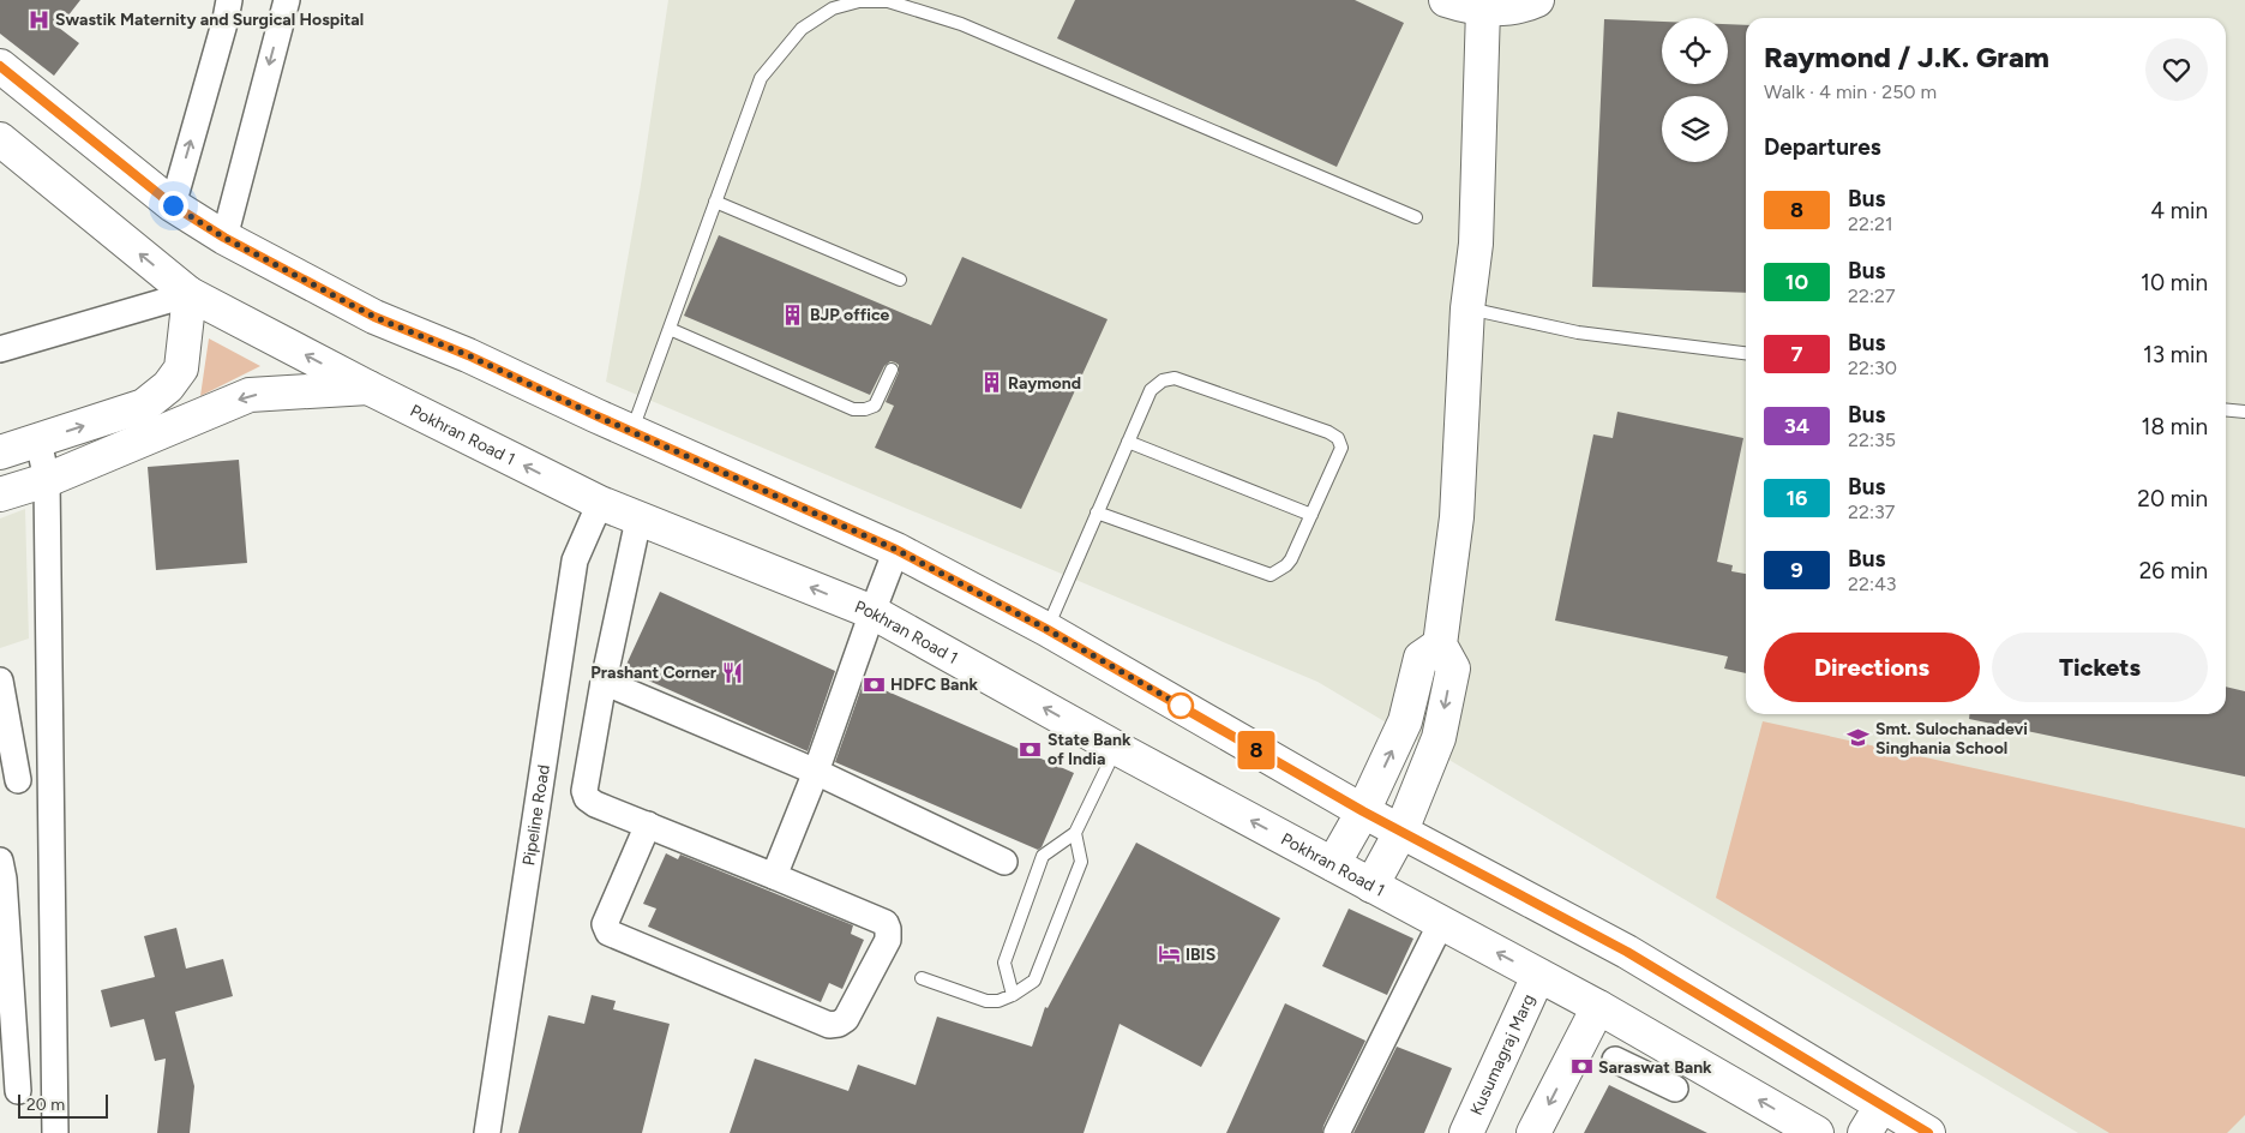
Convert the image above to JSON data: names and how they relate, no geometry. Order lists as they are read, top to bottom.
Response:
{
  "streets": {
    "main road": ["Pokhran Road 1", "Kusumagraj Marg"],
    "street": ["Pipeline Road"]
  },
  "crossings": [
    ["Pokhran Road 1", "Pipeline Road"],
    ["Pokhran Road 1", "Kusumagraj Marg"]
  ],
  "places": {
    "hospital": ["Swastik Maternity and Surgical Hospital"],
    "building": ["BJP office", "Raymond"],
    "restaurant": ["Prashant Corner"],
    "bank": ["HDFC Bank", "State Bank of India", "Saraswat Bank"],
    "school or university": ["Smt. Sulochanadevi Singhania School"],
    "hotel": ["IBIS"]
  },
  "lines": ["bus line 8"],
  "scale_bar": "20 m",
  "page": {
    "on_map": "8",
    "heading": [
      ["Raymond / J.K. Gram", "Walk · 4 min · 250 m"],
      "Departures"
    ],
    "list": [
      {
        "mark": "8",
        "name": "Bus",
        "note": "22:21",
        "value": "4 min"
      },
      {
        "mark": "10",
        "name": "Bus",
        "note": "22:27",
        "value": "10 min"
      },
      {
        "mark": "7",
        "name": "Bus",
        "note": "22:30",
        "value": "13 min"
      },
      {
        "mark": "34",
        "name": "Bus",
        "note": "22:35",
        "value": "18 min"
      },
      {
        "mark": "16",
        "name": "Bus",
        "note": "22:37",
        "value": "20 min"
      },
      {
        "mark": "9",
        "name": "Bus",
        "note": "22:43",
        "value": "26 min"
      }
    ],
    "buttons": ["Directions", "Tickets"],
    "scale": "20 m"
  }
}
